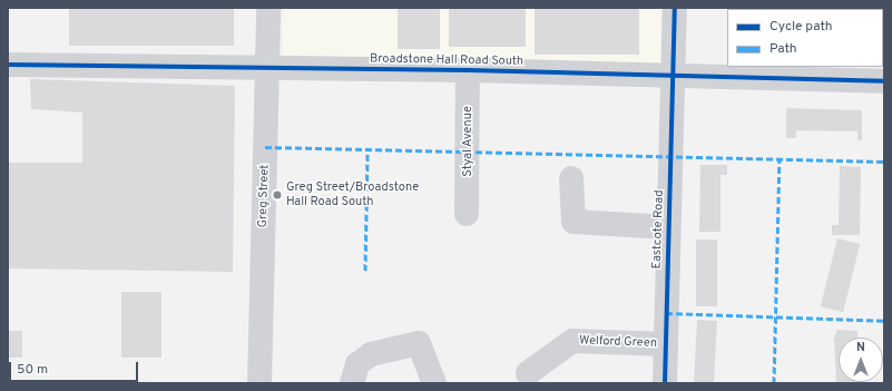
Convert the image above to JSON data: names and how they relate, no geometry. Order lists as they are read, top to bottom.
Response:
{
  "streets": {
    "street": [
      "Broadstone Hall Road South",
      "Styal Avenue",
      "Greg Street",
      "Eastcote Road",
      "Welford Green"
    ]
  },
  "crossings": [
    ["Broadstone Hall Road South", "Styal Avenue"],
    ["Broadstone Hall Road South", "Greg Street"],
    ["Broadstone Hall Road South", "Eastcote Road"],
    ["Eastcote Road", "Welford Green"]
  ],
  "places": ["Greg Street/Broadstone Hall Road South"],
  "legend": ["Cycle path", "Path"],
  "scale_bar": "50 m",
  "north": "top"
}
